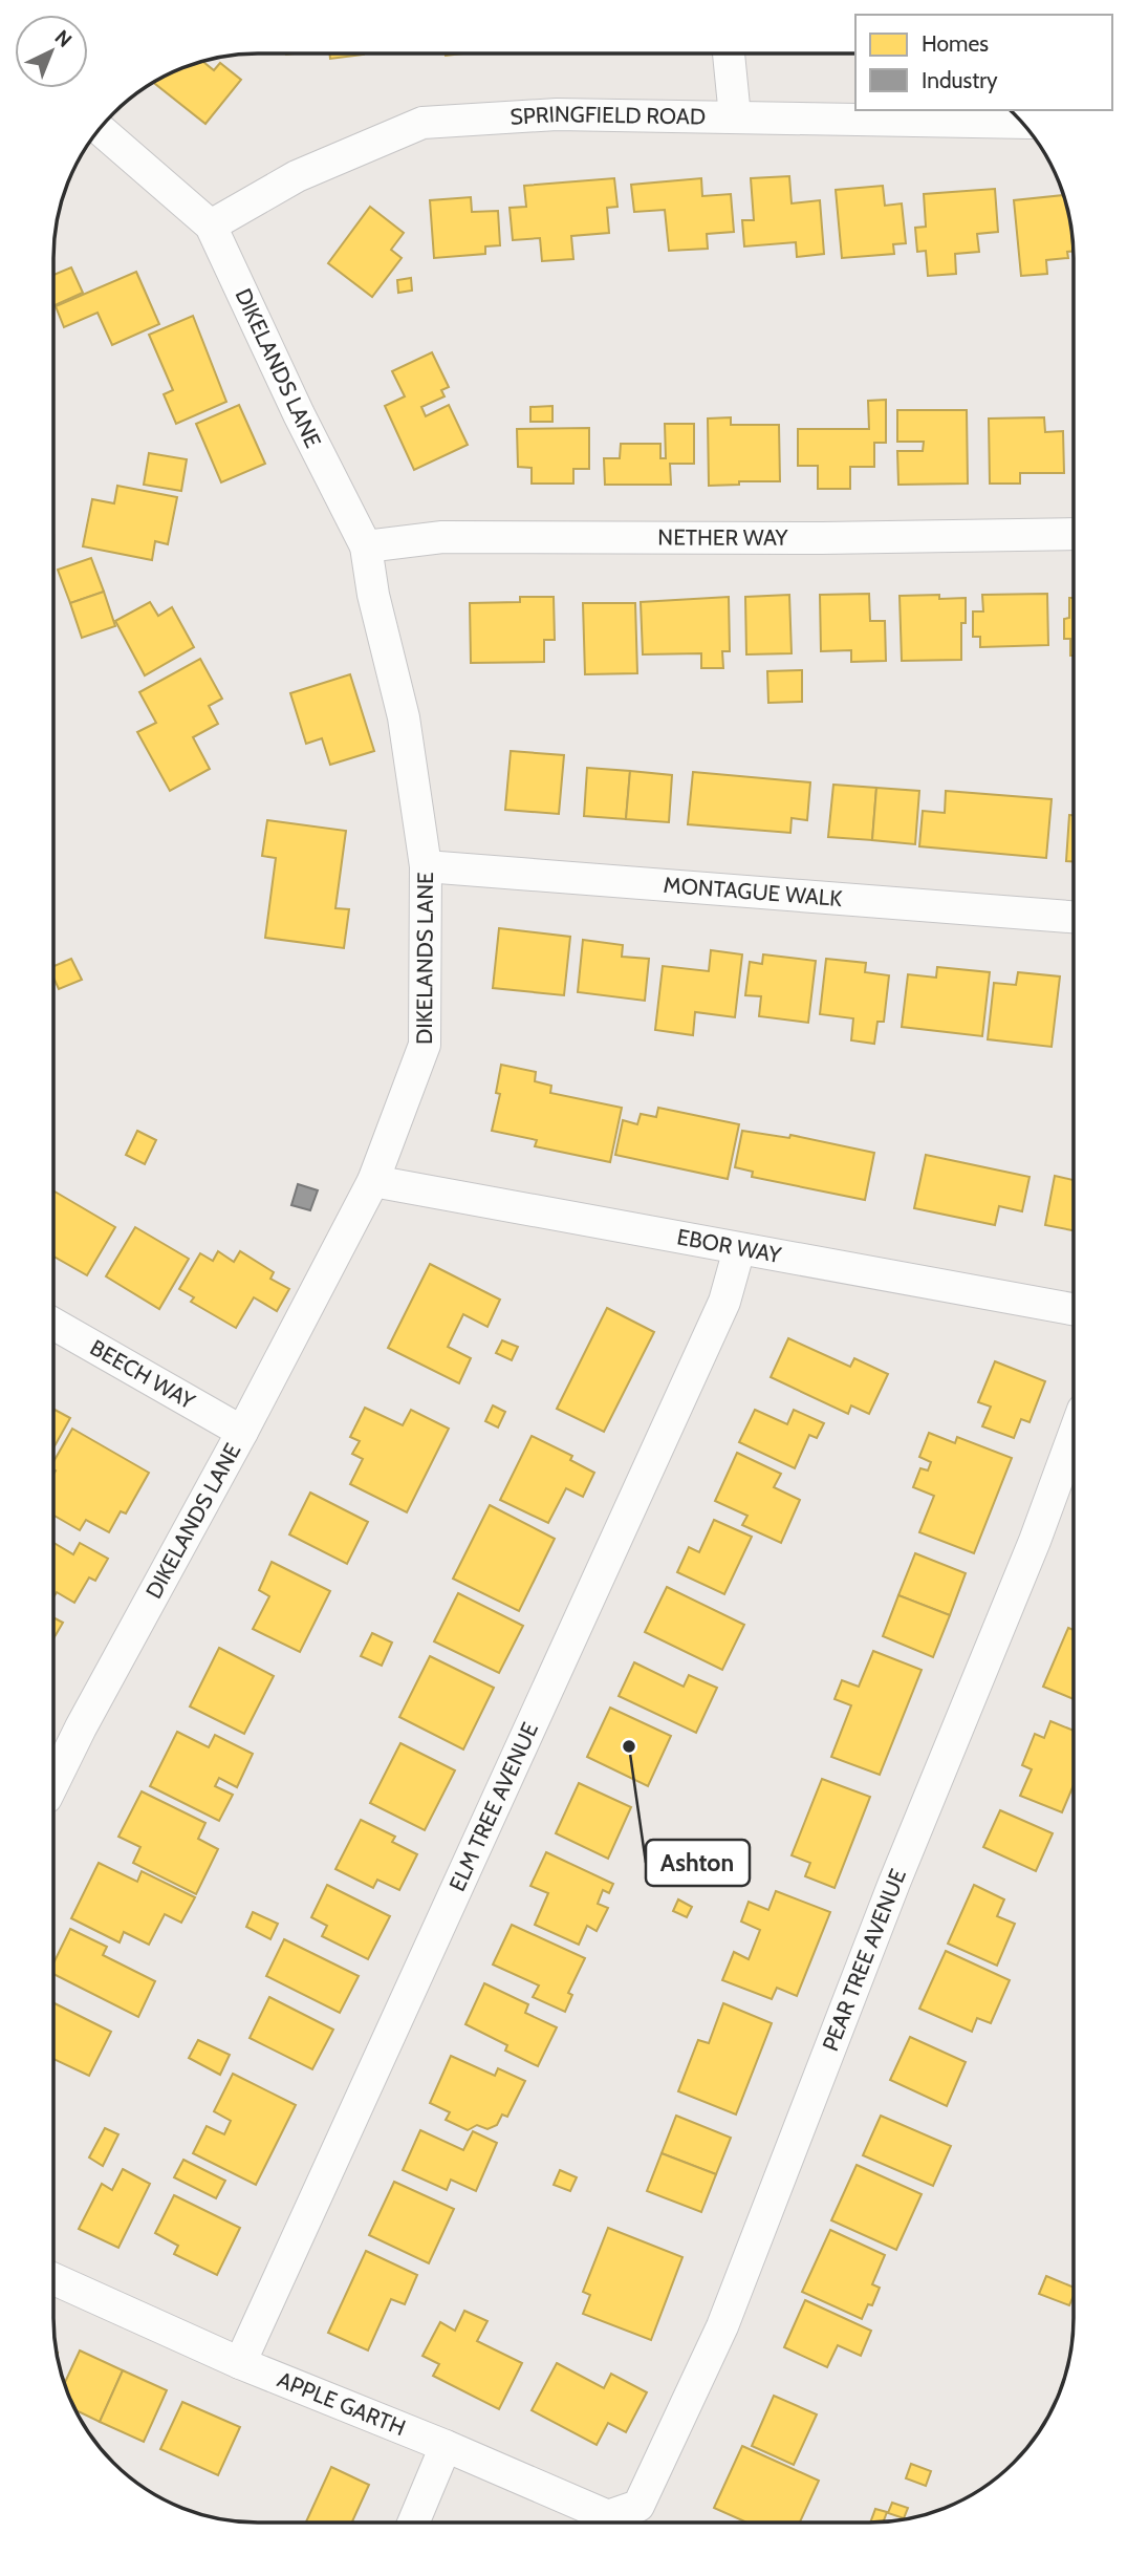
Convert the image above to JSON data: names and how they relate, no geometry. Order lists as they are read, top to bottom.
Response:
{
  "streets": {
    "street": [
      "SPRINGFIELD ROAD",
      "DIKELANDS LANE",
      "NETHER WAY",
      "MONTAGUE WALK",
      "EBOR WAY",
      "BEECH WAY",
      "ELM TREE AVENUE",
      "PEAR TREE AVENUE",
      "APPLE GARTH"
    ]
  },
  "crossings": [
    ["SPRINGFIELD ROAD", "DIKELANDS LANE"],
    ["DIKELANDS LANE", "NETHER WAY"],
    ["DIKELANDS LANE", "MONTAGUE WALK"],
    ["DIKELANDS LANE", "EBOR WAY"],
    ["DIKELANDS LANE", "BEECH WAY"],
    ["EBOR WAY", "ELM TREE AVENUE"],
    ["ELM TREE AVENUE", "APPLE GARTH"],
    ["PEAR TREE AVENUE", "APPLE GARTH"]
  ],
  "places": ["Ashton"],
  "legend": ["Homes", "Industry"],
  "north": "top right"
}
